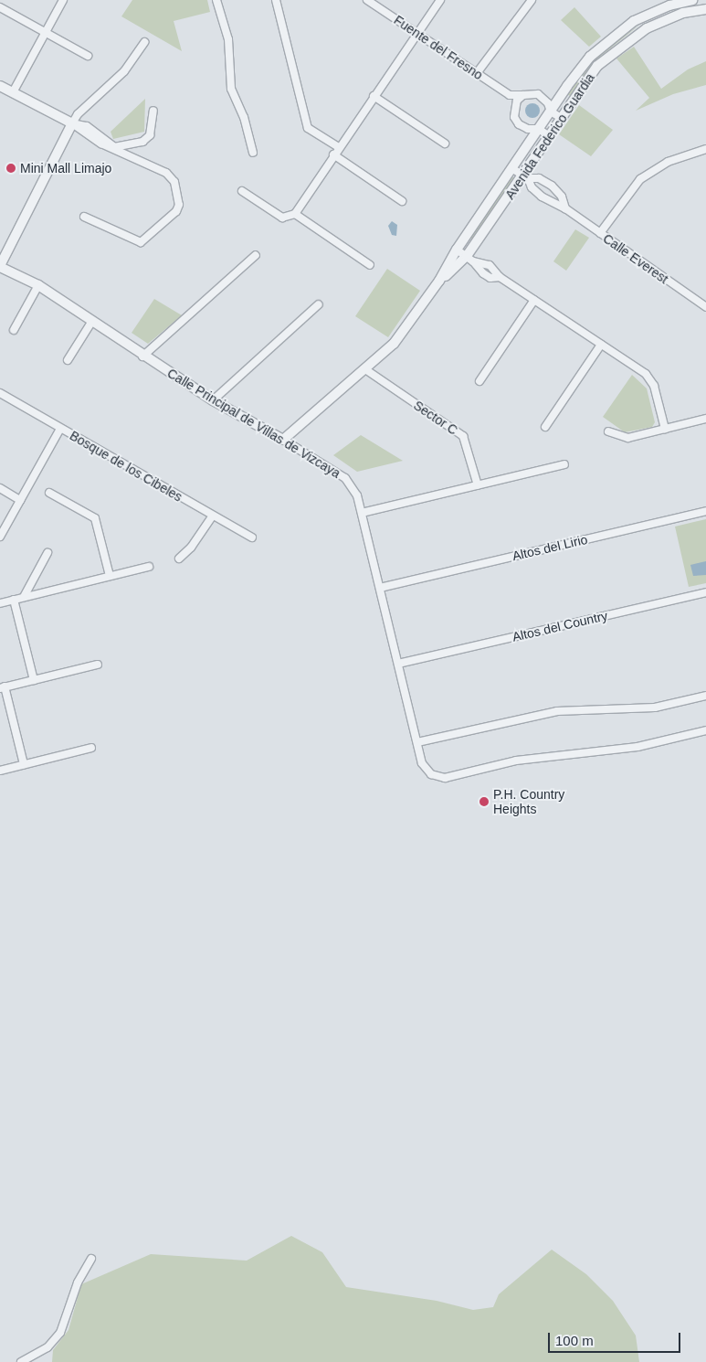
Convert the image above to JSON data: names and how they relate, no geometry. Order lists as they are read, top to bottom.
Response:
{
  "streets": {
    "street": [
      "Fuente del Fresno",
      "Avenida Federico Guardia",
      "Calle Everest",
      "Sector C",
      "Calle Principal de Villas de Vizcaya",
      "Bosque de los Cibeles",
      "Altos del Lirio",
      "Altos del Country"
    ]
  },
  "crossings": [
    ["Avenida Federico Guardia", "Calle Everest"],
    ["Avenida Federico Guardia", "Sector C"],
    ["Avenida Federico Guardia", "Calle Principal de Villas de Vizcaya"],
    ["Calle Principal de Villas de Vizcaya", "Altos del Lirio"],
    ["Calle Principal de Villas de Vizcaya", "Altos del Country"]
  ],
  "places": ["Mini Mall Limajo", "P.H. Country Heights"],
  "scale_bar": "100 m"
}
